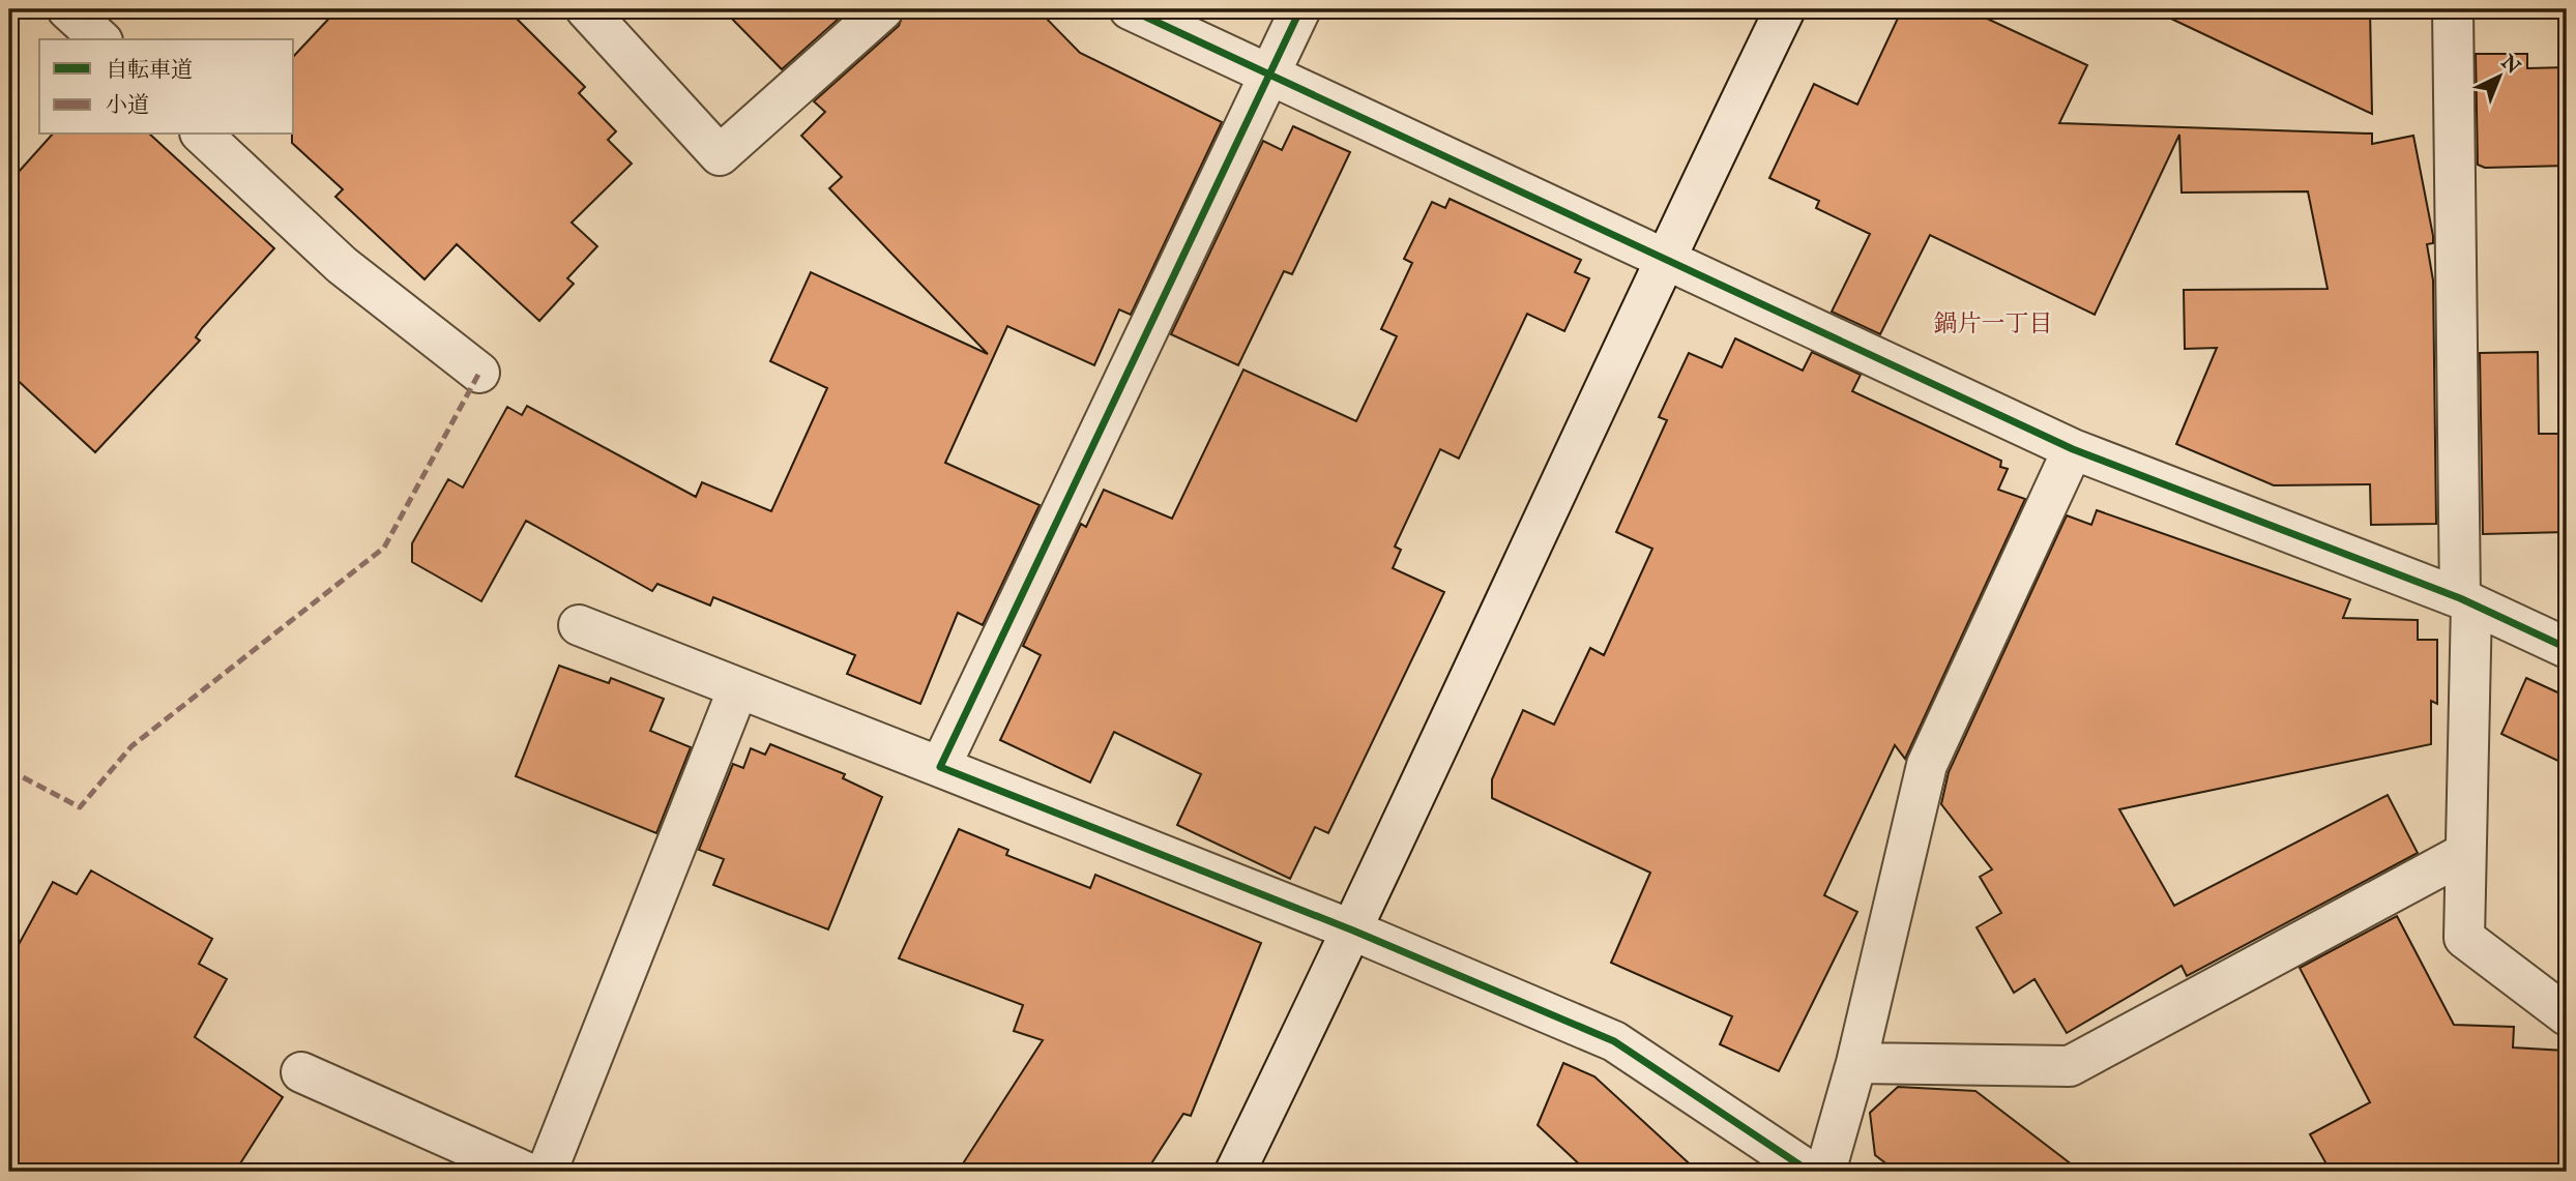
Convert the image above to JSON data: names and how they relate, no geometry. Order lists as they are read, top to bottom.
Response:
{
  "districts": ["鍋片一丁目"],
  "legend": ["自転車道", "小道"],
  "north": "top right"
}
